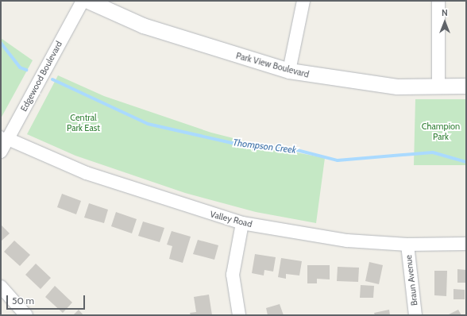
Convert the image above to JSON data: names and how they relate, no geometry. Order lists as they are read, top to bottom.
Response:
{
  "streets": {
    "street": [
      "Park View Boulevard",
      "Edgewood Boulevard",
      "Valley Road",
      "Braun Avenue"
    ]
  },
  "crossings": [
    ["Edgewood Boulevard", "Valley Road"],
    ["Valley Road", "Braun Avenue"]
  ],
  "water": ["Thompson Creek"],
  "parks": ["Central Park East", "Champion Park"],
  "scale_bar": "50 m",
  "north": "top"
}
